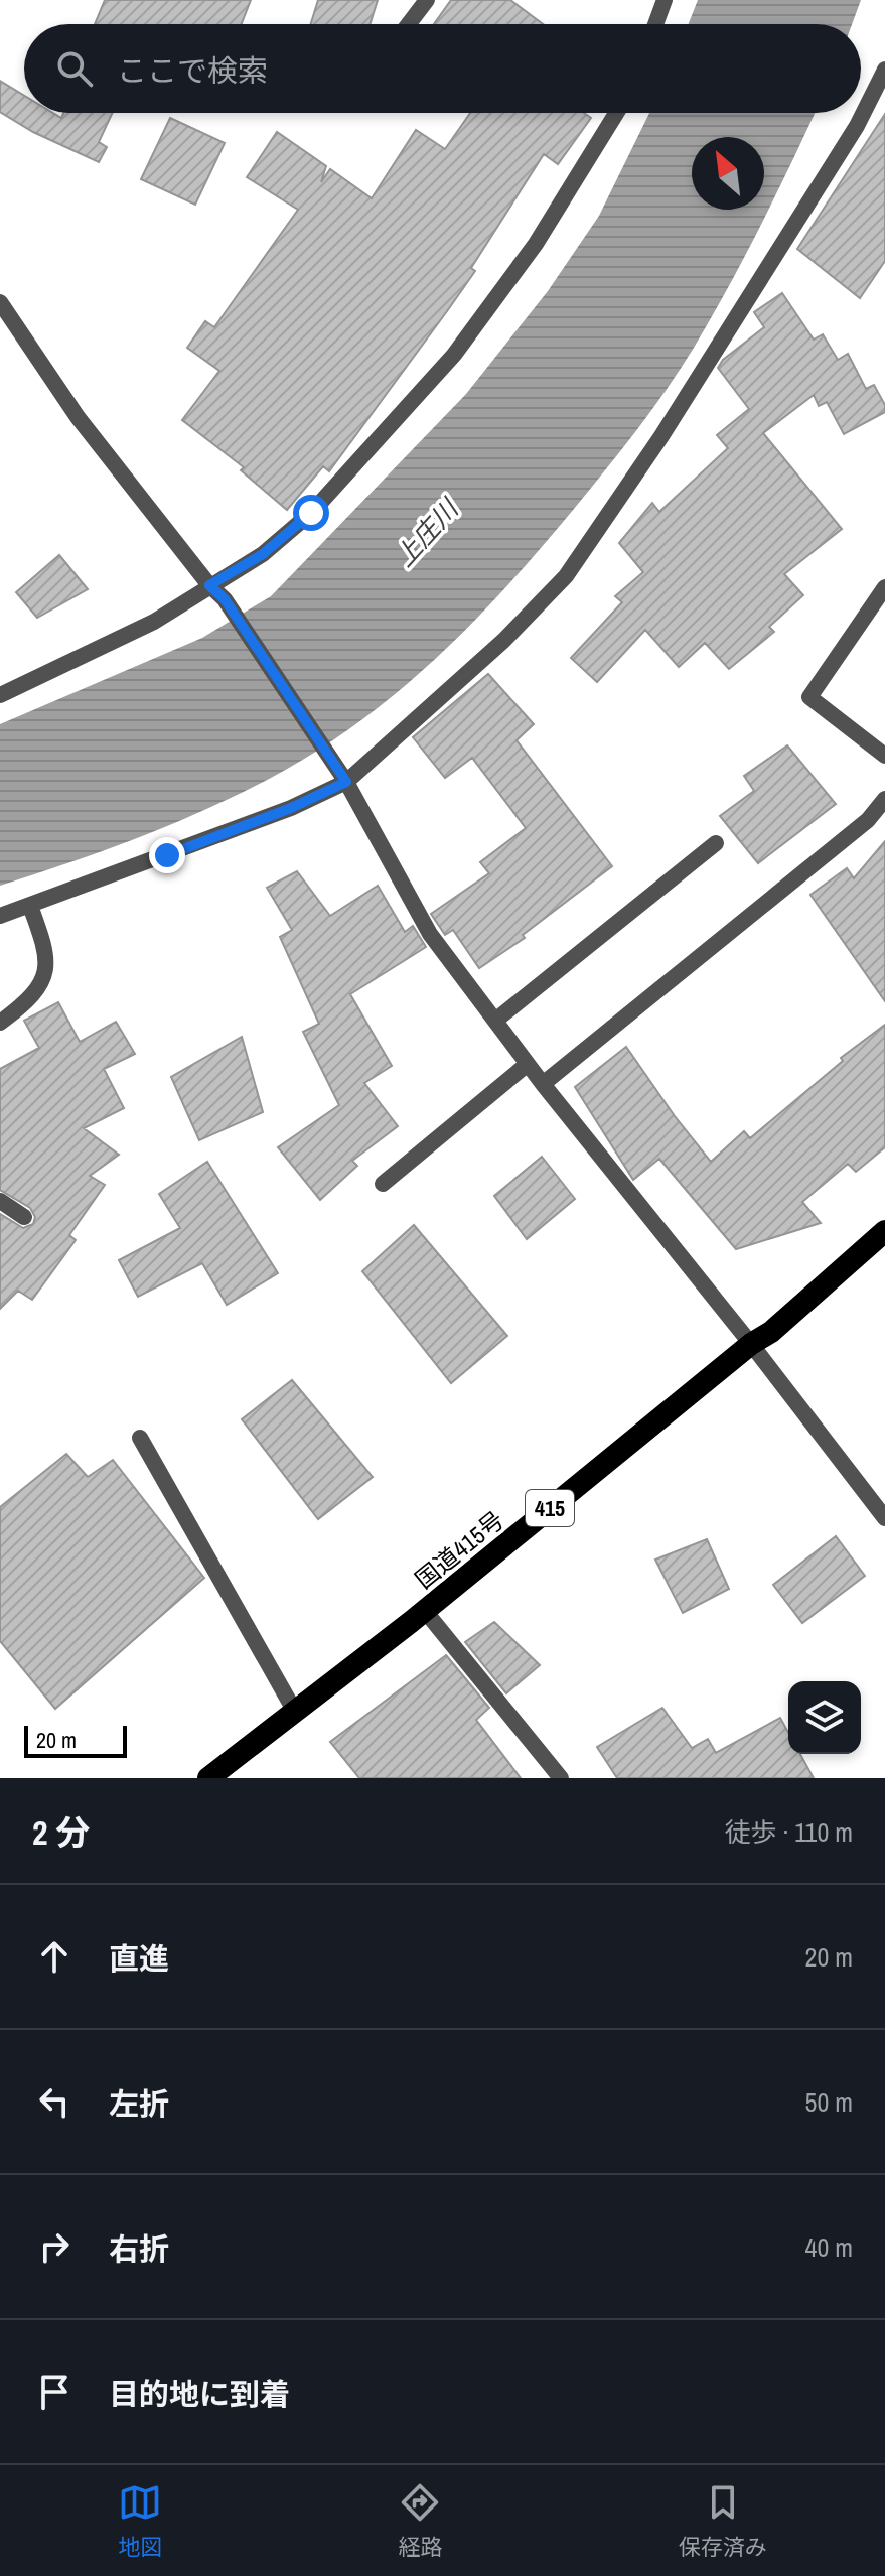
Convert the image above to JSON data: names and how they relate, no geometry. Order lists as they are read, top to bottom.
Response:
{
  "streets": {
    "highway": ["415", "国道415号"]
  },
  "water": ["上庄川"],
  "scale_bar": "20 m",
  "north": "top left",
  "page": {
    "search": "ここで検索",
    "scale": "20 m",
    "heading": ["2 分", "徒歩 · 110 m"],
    "list": [
      ["直進", "20 m"],
      ["左折", "50 m"],
      ["右折", "40 m"],
      "目的地に到着"
    ],
    "nav": ["地図", "経路", "保存済み"]
  }
}
